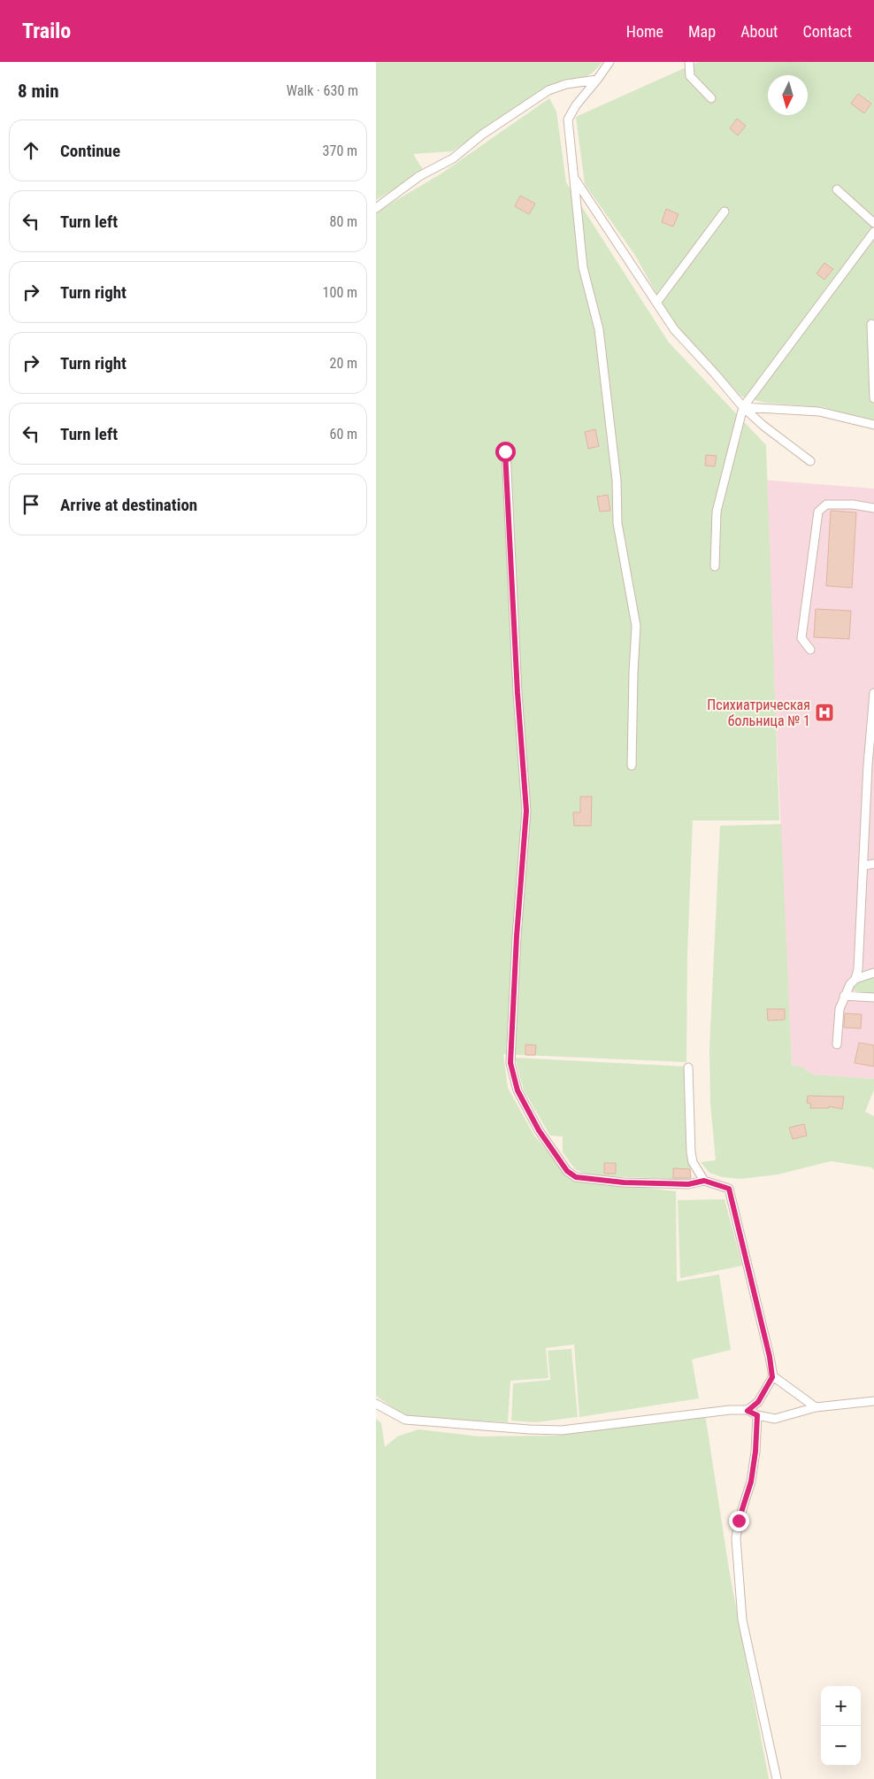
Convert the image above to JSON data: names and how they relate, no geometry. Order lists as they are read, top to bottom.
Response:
{
  "places": {
    "hospital": ["Психиатрическая больница № 1"]
  },
  "north": "bottom",
  "page": {
    "header": "Trailo",
    "nav": [
      "Home",
      "Map",
      "About",
      "Contact"
    ],
    "heading": ["8 min", "Walk · 630 m"],
    "list": [
      ["Continue", "370 m"],
      ["Turn left", "80 m"],
      ["Turn right", "100 m"],
      ["Turn right", "20 m"],
      ["Turn left", "60 m"],
      "Arrive at destination"
    ],
    "map_buttons": ["+", "−"]
  }
}
